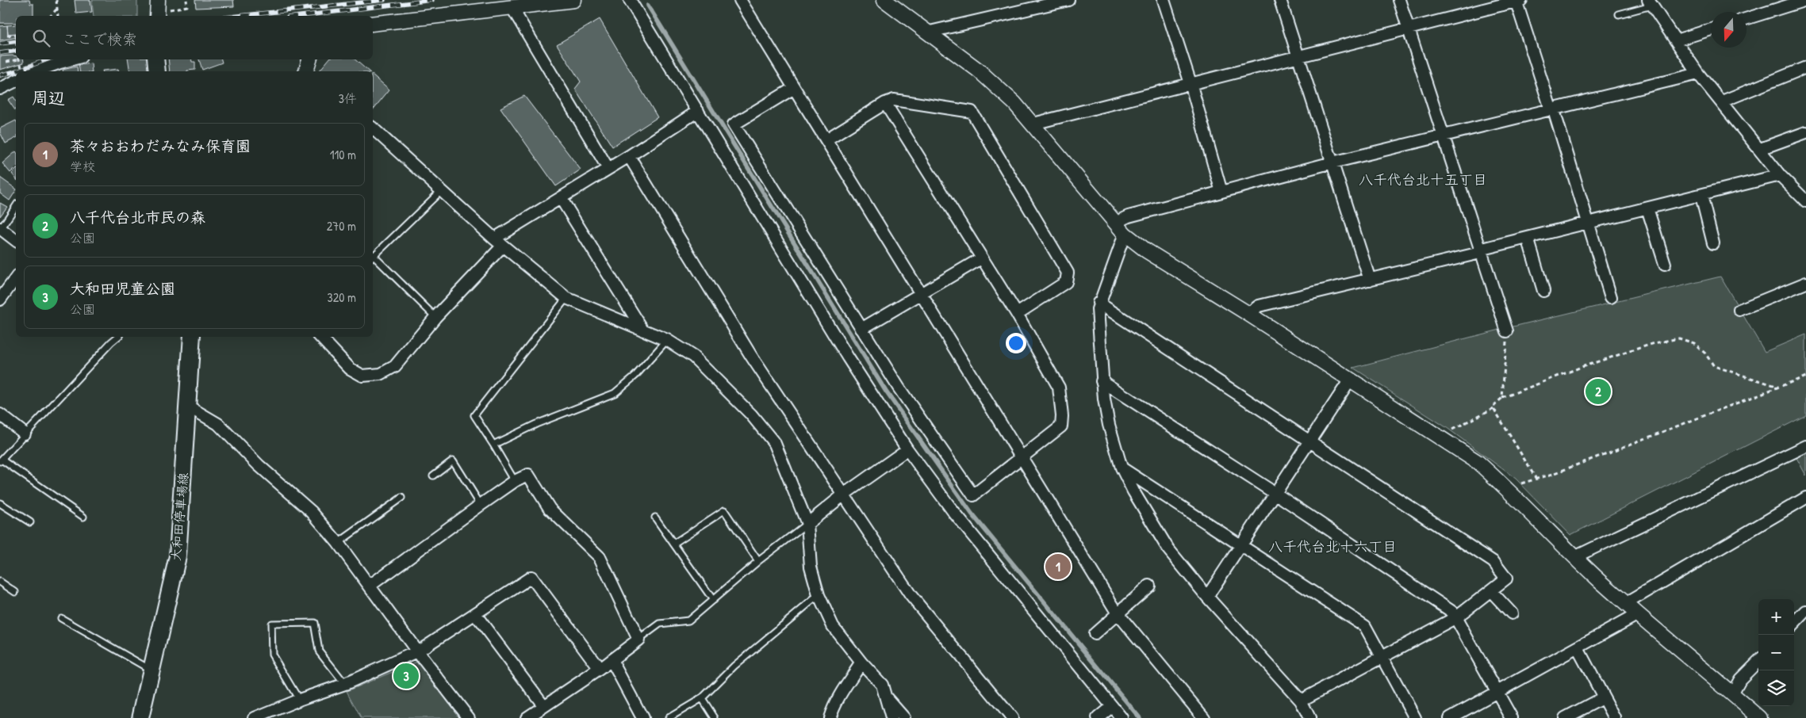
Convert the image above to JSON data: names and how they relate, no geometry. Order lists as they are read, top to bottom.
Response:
{
  "streets": {
    "main road": ["大和田停車場線"]
  },
  "districts": ["八千代台北十五丁目", "八千代台北十六丁目"],
  "north": "bottom",
  "page": {
    "search": "ここで検索",
    "heading": ["周辺", "3件"],
    "list": [
      {
        "mark": "1",
        "name": "茶々おおわだみなみ保育園",
        "note": "学校",
        "value": "110 m"
      },
      {
        "mark": "2",
        "name": "八千代台北市民の森",
        "note": "公園",
        "value": "270 m"
      },
      {
        "mark": "3",
        "name": "大和田児童公園",
        "note": "公園",
        "value": "320 m"
      }
    ],
    "pins": ["2", "1", "3"],
    "map_buttons": ["+", "−"]
  }
}
